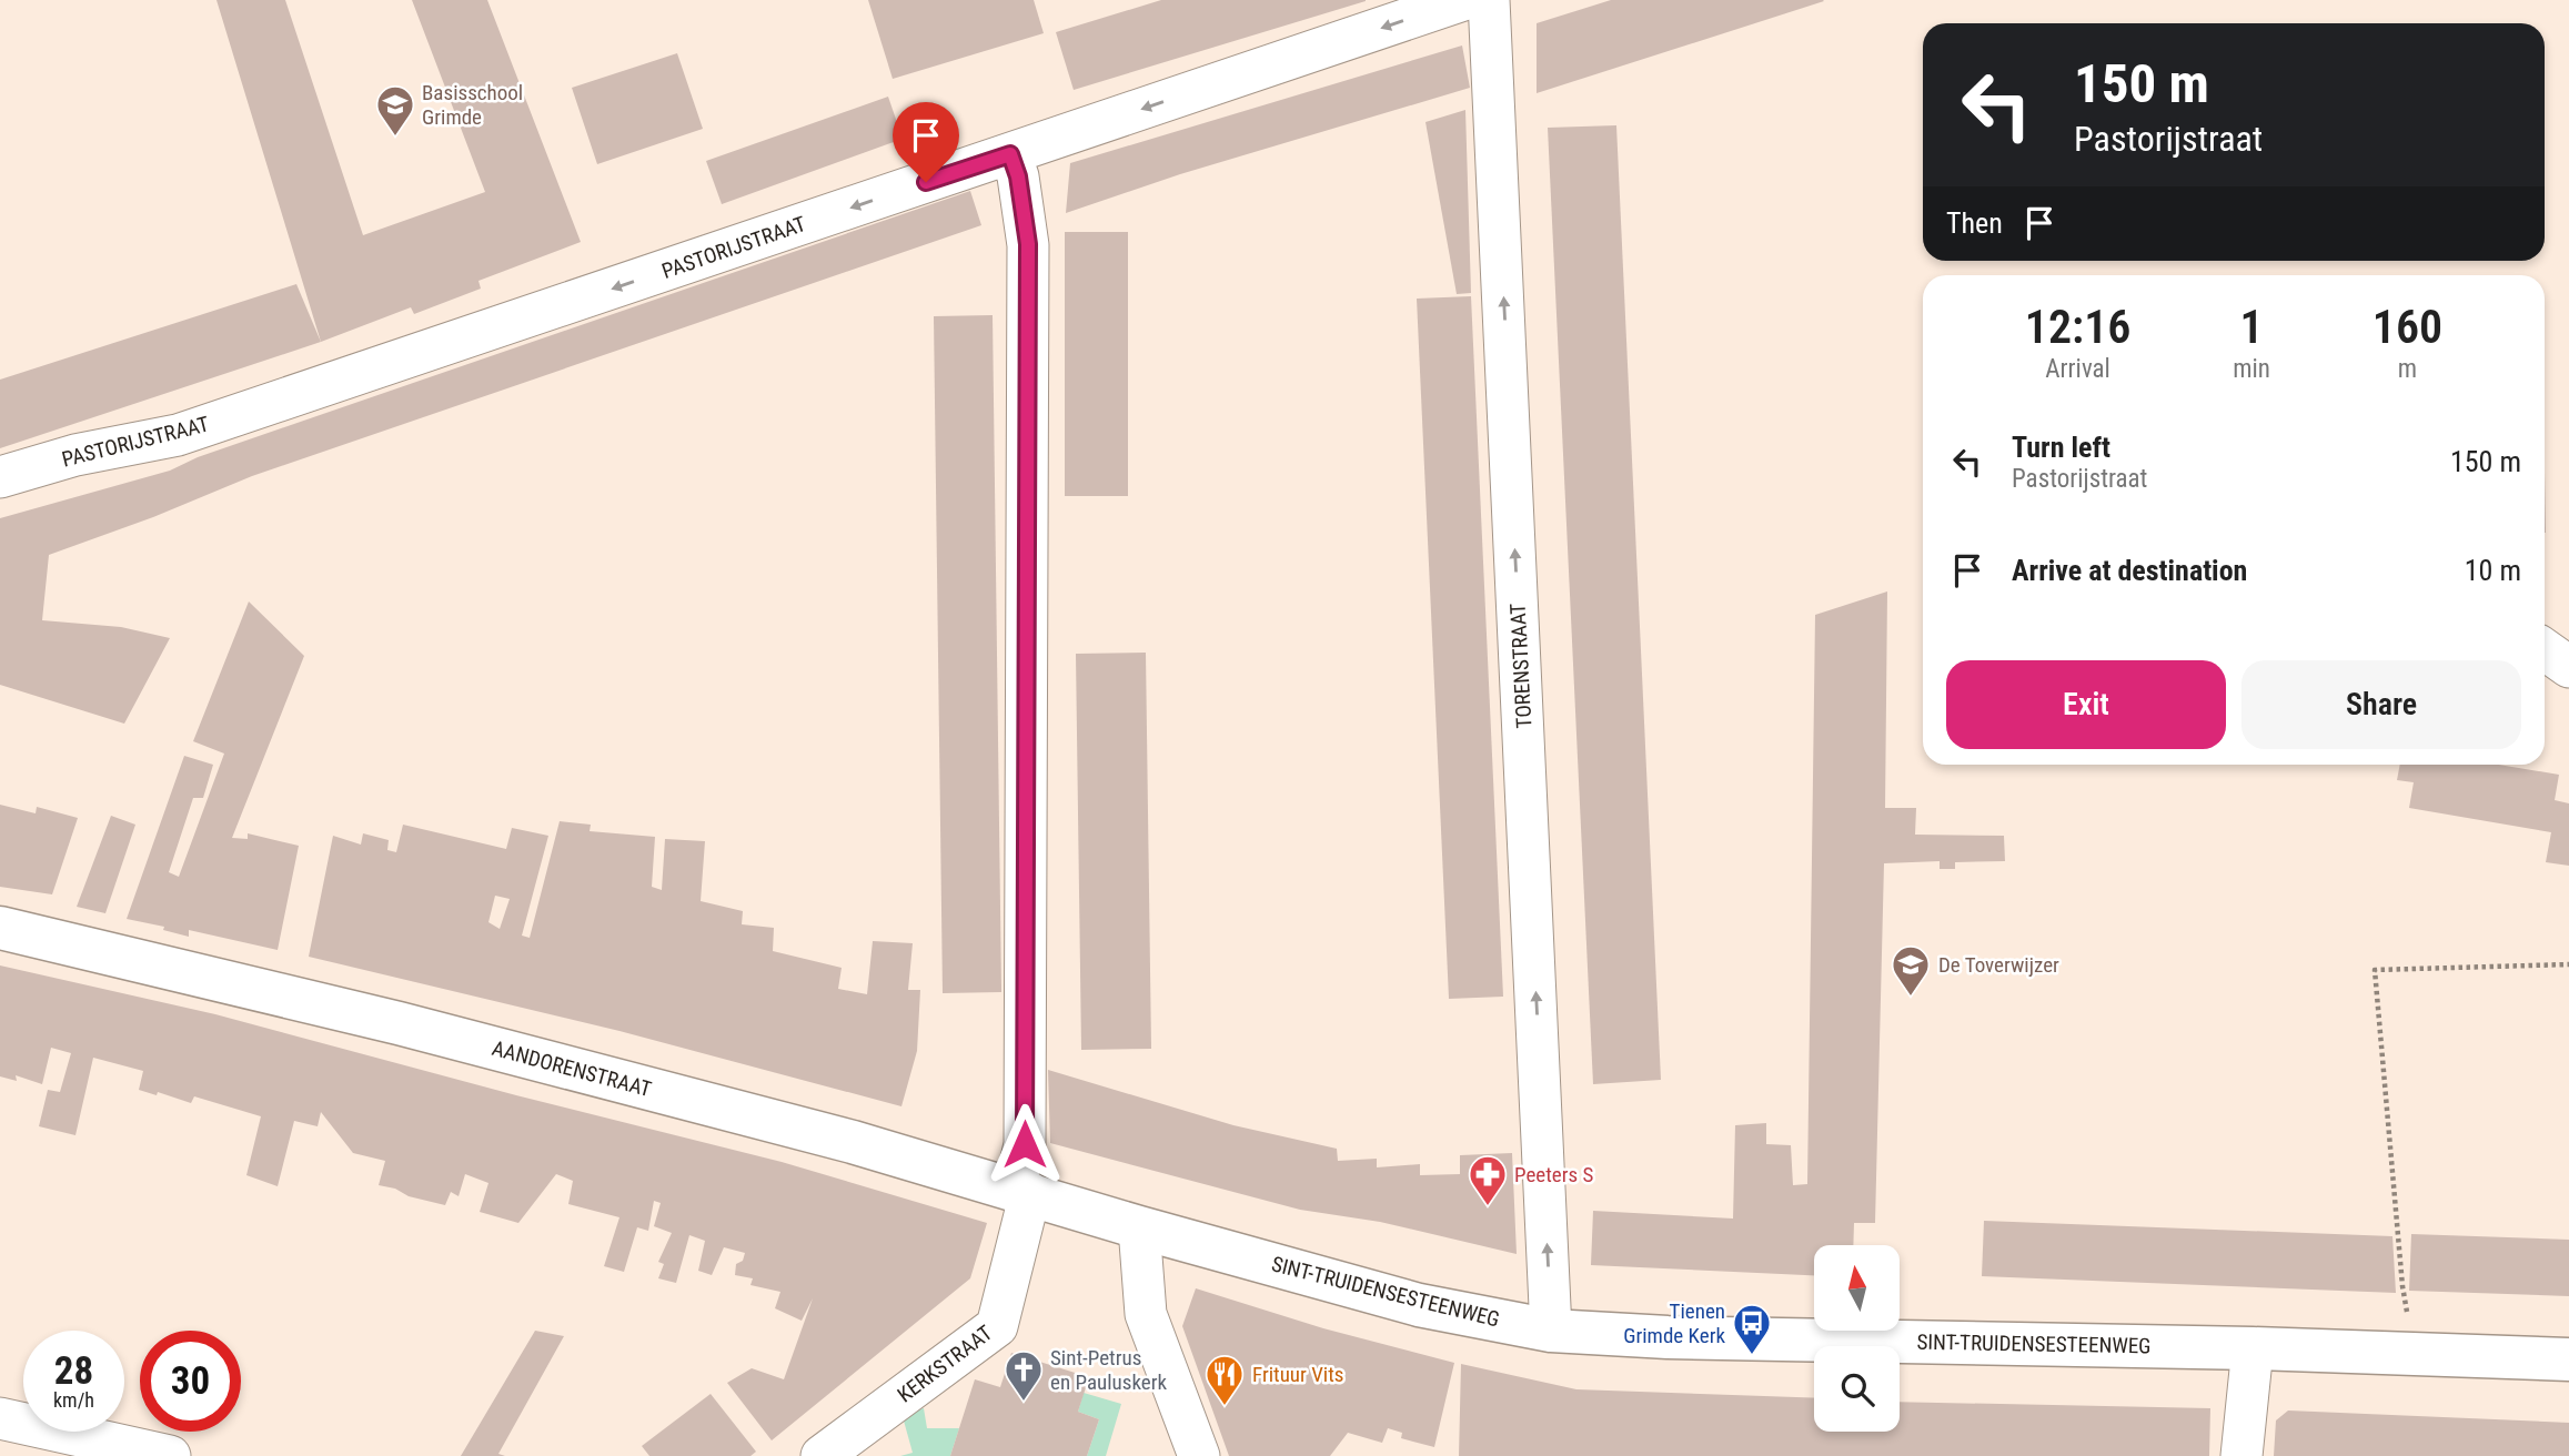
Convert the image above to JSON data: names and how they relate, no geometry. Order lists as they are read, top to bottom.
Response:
{
  "streets": {
    "main road": ["AANDORENSTRAAT", "SINT-TRUIDENSESTEENWEG"],
    "street": ["PASTORIJSTRAAT", "TORENSTRAAT", "KERKSTRAAT"]
  },
  "crossings": [
    ["PASTORIJSTRAAT", "KERKSTRAAT"],
    ["TORENSTRAAT", "SINT-TRUIDENSESTEENWEG"],
    ["AANDORENSTRAAT", "SINT-TRUIDENSESTEENWEG"],
    ["AANDORENSTRAAT", "KERKSTRAAT"]
  ],
  "one_way": ["PASTORIJSTRAAT", "TORENSTRAAT"],
  "places": {
    "school or university": ["Basisschool Grimde", "De Toverwijzer"],
    "pharmacy": ["Peeters S"],
    "bus stop": ["Tienen Grimde Kerk"],
    "church": ["Sint-Petrus en Pauluskerk"],
    "restaurant": ["Frituur Vits"]
  },
  "north": "top",
  "page": {
    "turn": ["150 m", "Pastorijstraat"],
    "then": "Then",
    "eta": [
      "12:16",
      "Arrival",
      "1",
      "min",
      "160",
      "m"
    ],
    "list": [
      {
        "name": "Turn left",
        "note": "Pastorijstraat",
        "value": "150 m"
      },
      {
        "name": "Arrive at destination",
        "value": "10 m"
      }
    ],
    "buttons": ["Exit", "Share"],
    "speed": "28 km/h",
    "limit": "30"
  }
}
